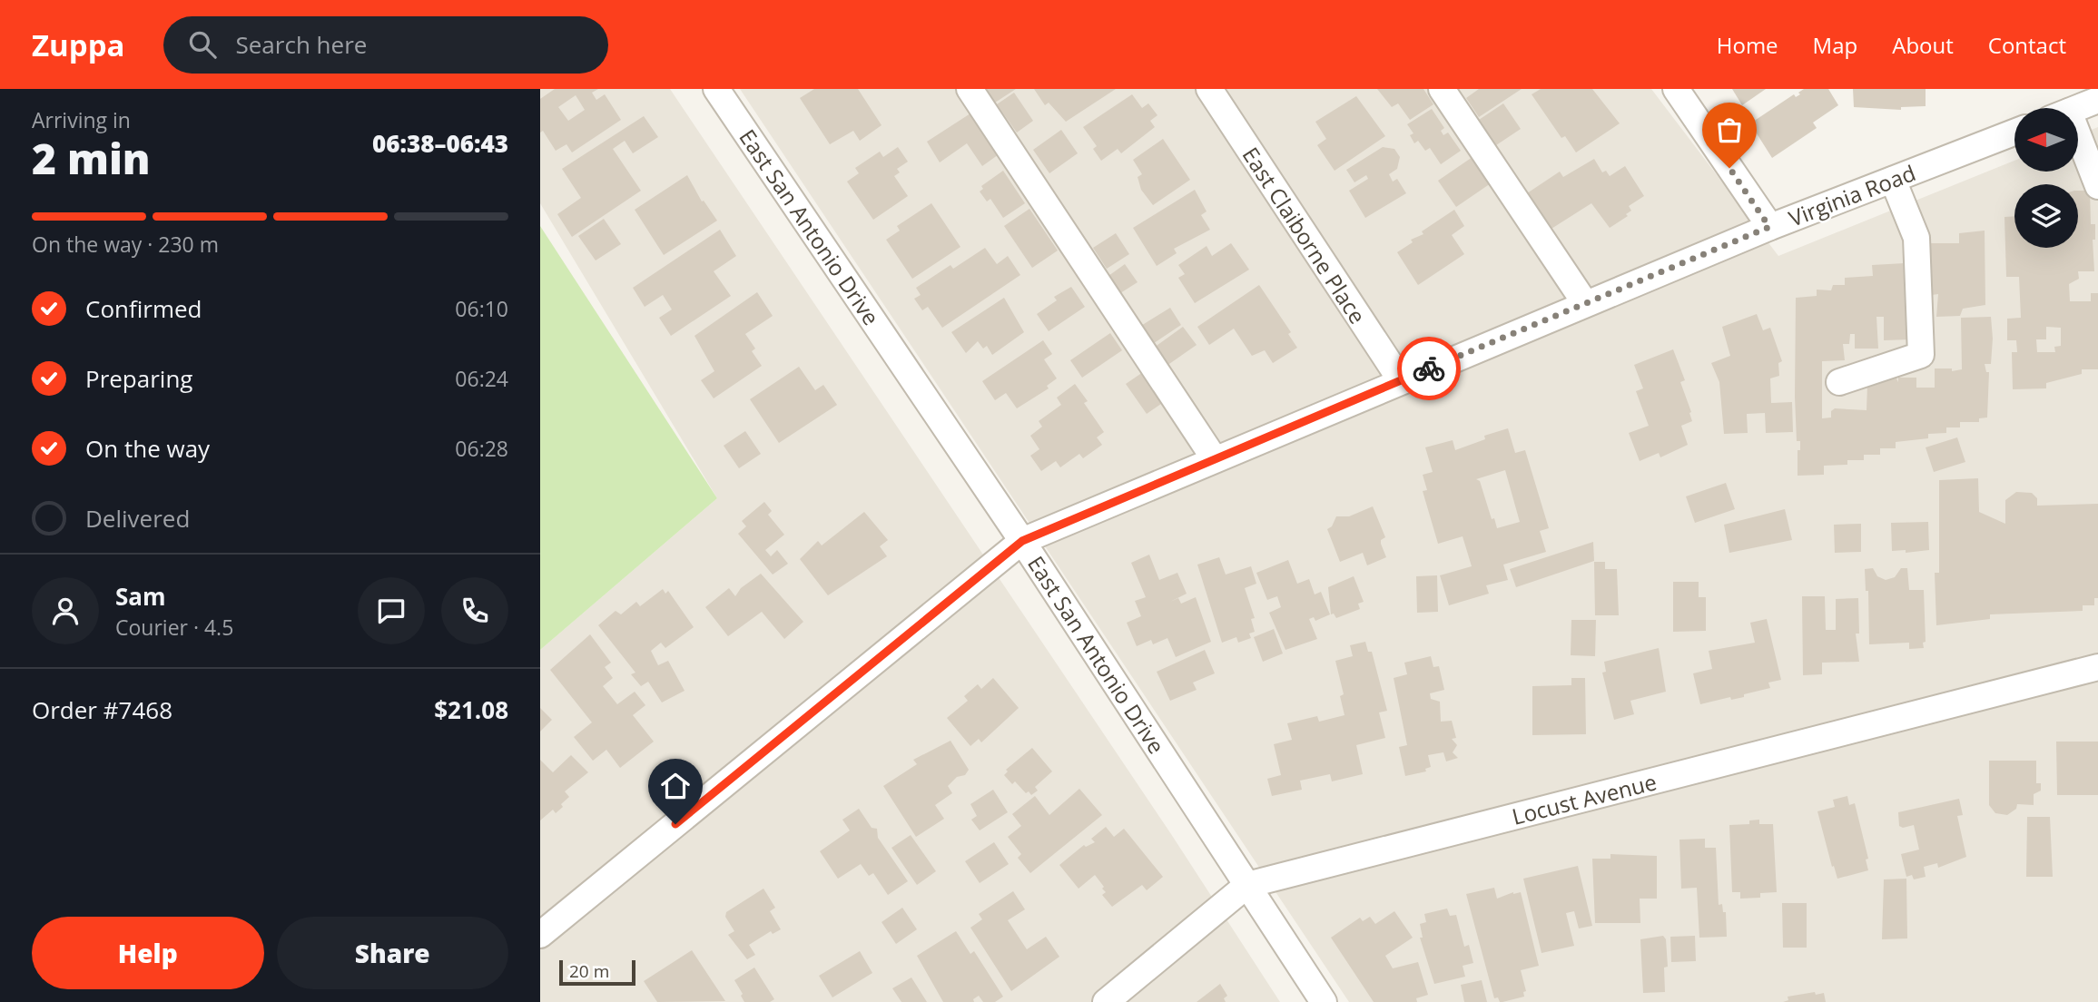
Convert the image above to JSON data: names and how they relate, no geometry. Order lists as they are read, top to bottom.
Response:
{
  "streets": {
    "street": [
      "Virginia Road",
      "East San Antonio Drive",
      "East Claiborne Place",
      "Locust Avenue"
    ]
  },
  "crossings": [
    ["Virginia Road", "East San Antonio Drive"],
    ["Virginia Road", "East Claiborne Place"],
    ["East San Antonio Drive", "Locust Avenue"]
  ],
  "scale_bar": "20 m",
  "north": "left",
  "page": {
    "header": "Zuppa",
    "search": "Search here",
    "nav": [
      "Home",
      "Map",
      "About",
      "Contact"
    ],
    "heading": ["2 min", "Arriving in", "06:38–06:43"],
    "panel": [
      "Sam",
      "Courier · 4.5",
      "Order #7468",
      "$21.08"
    ],
    "bar": "On the way · 230 m",
    "list": [
      ["Confirmed", "06:10"],
      ["Preparing", "06:24"],
      ["On the way", "06:28"],
      "Delivered"
    ],
    "buttons": ["Help", "Share"],
    "scale": "20 m"
  }
}
